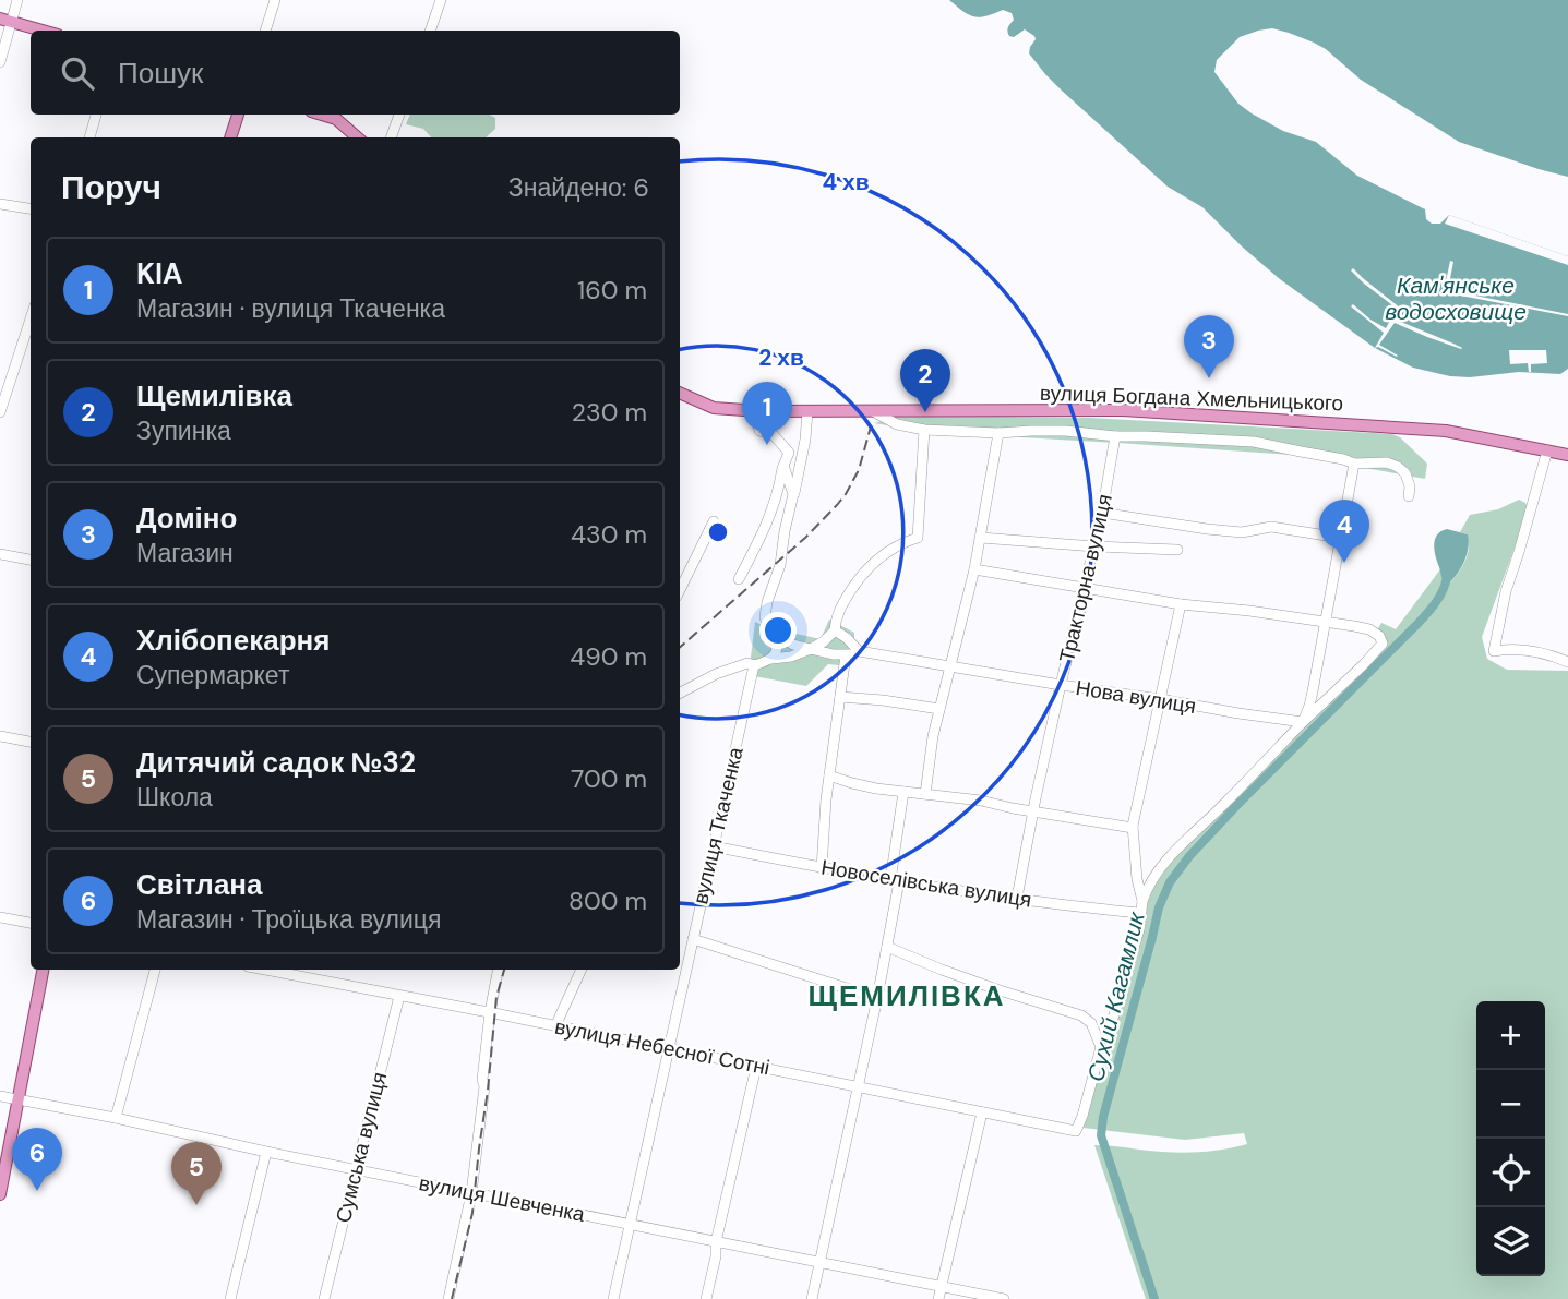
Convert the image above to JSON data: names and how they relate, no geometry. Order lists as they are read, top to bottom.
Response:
{
  "streets": {
    "main road": ["вулиця Богдана Хмельницького"],
    "street": [
      "Тракторна вулиця",
      "Нова вулиця",
      "вулиця Ткаченка",
      "Новоселівська вулиця",
      "вулиця Небесної Сотні",
      "Сумська вулиця",
      "вулиця Шевченка"
    ]
  },
  "crossings": [
    ["Тракторна вулиця", "Нова вулиця"],
    ["Тракторна вулиця", "Новоселівська вулиця"],
    ["Нова вулиця", "вулиця Ткаченка"],
    ["вулиця Ткаченка", "Новоселівська вулиця"],
    ["вулиця Ткаченка", "вулиця Небесної Сотні"],
    ["вулиця Ткаченка", "вулиця Шевченка"],
    ["вулиця Небесної Сотні", "Сумська вулиця"],
    ["Сумська вулиця", "вулиця Шевченка"]
  ],
  "districts": ["ЩЕМИЛІВКА"],
  "water": ["Кам'янське водосховище", "Сухий Кагамлик"],
  "page": {
    "search": "Пошук",
    "heading": ["Поруч", "Знайдено: 6"],
    "list": [
      {
        "mark": "1",
        "name": "KIA",
        "note": "Магазин · вулиця Ткаченка",
        "value": "160 m"
      },
      {
        "mark": "2",
        "name": "Щемилівка",
        "note": "Зупинка",
        "value": "230 m"
      },
      {
        "mark": "3",
        "name": "Доміно",
        "note": "Магазин",
        "value": "430 m"
      },
      {
        "mark": "4",
        "name": "Хлібопекарня",
        "note": "Супермаркет",
        "value": "490 m"
      },
      {
        "mark": "5",
        "name": "Дитячий садок №32",
        "note": "Школа",
        "value": "700 m"
      },
      {
        "mark": "6",
        "name": "Світлана",
        "note": "Магазин · Троїцька вулиця",
        "value": "800 m"
      }
    ],
    "pins": [
      "3",
      "2",
      "1",
      "4",
      "6",
      "5"
    ],
    "map_buttons": ["+", "−"]
  },
  "rings": ["4 хв", "2 хв"]
}
